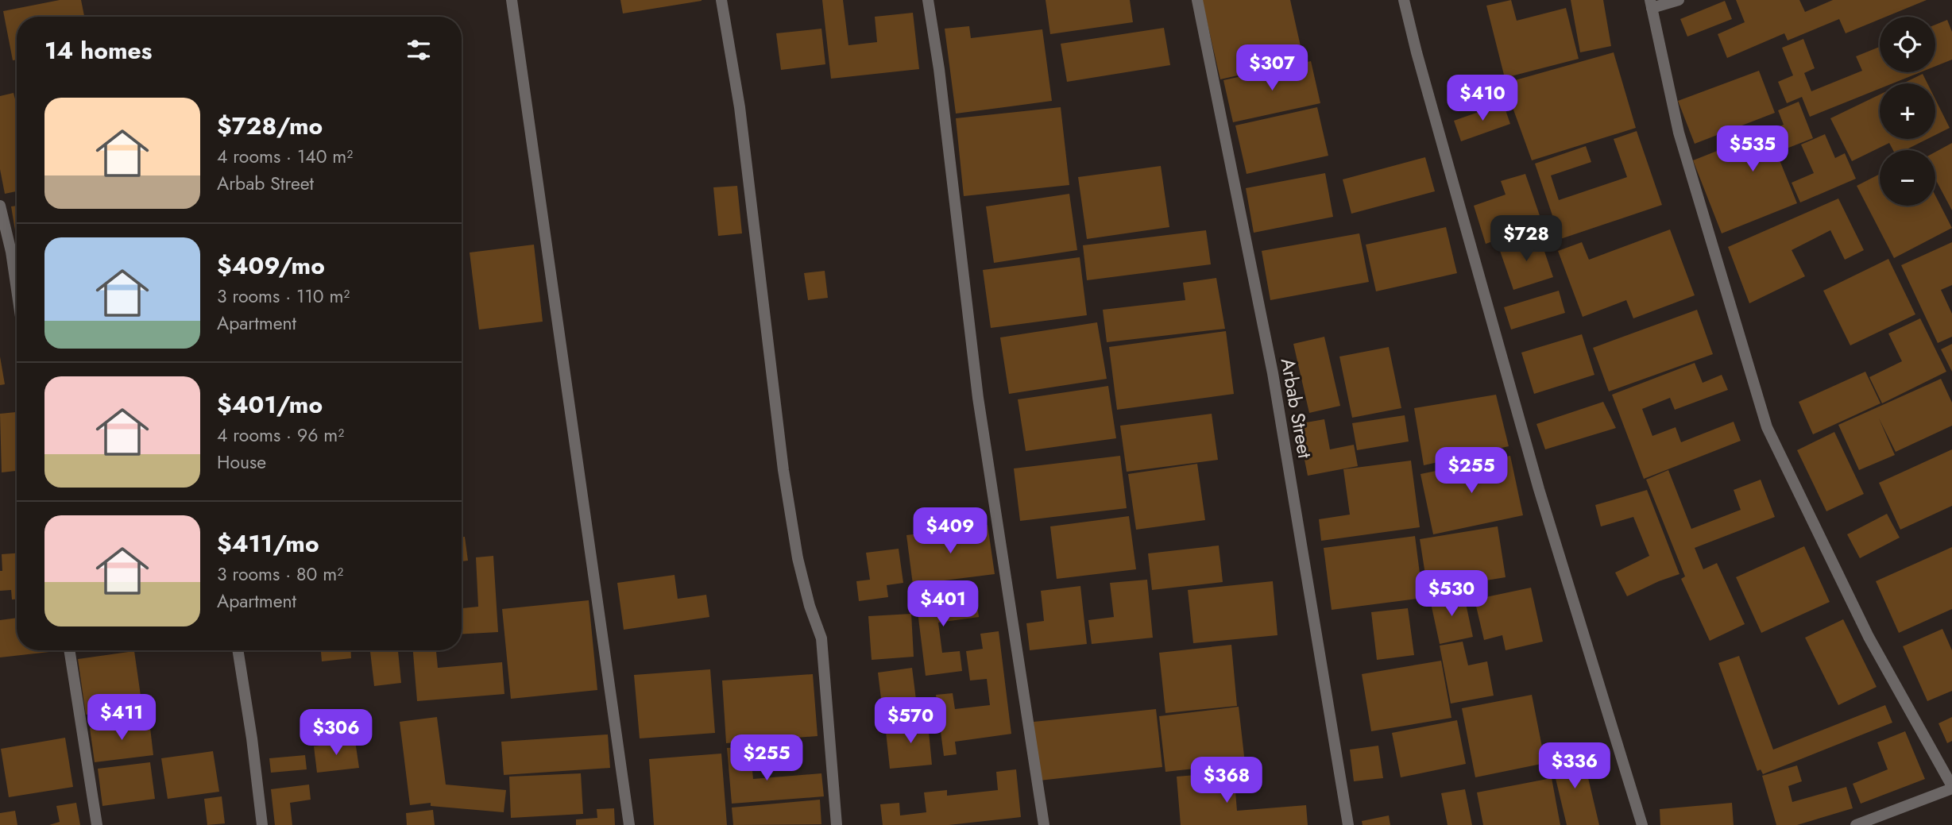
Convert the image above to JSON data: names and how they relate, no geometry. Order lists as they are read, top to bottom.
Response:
{
  "streets": {
    "street": ["Arbab Street"]
  },
  "page": {
    "map_buttons": ["+", "−"],
    "heading": "14 homes",
    "price": [
      "$307",
      "$410",
      "$535",
      "$728",
      "$255",
      "$409",
      "$530",
      "$401",
      "$411",
      "$570",
      "$306",
      "$255",
      "$336",
      "$368"
    ],
    "list": [
      {
        "name": "$728/mo",
        "note": "4 rooms · 140 m² · Arbab Street"
      },
      {
        "name": "$409/mo",
        "note": "3 rooms · 110 m² · Apartment"
      },
      {
        "name": "$401/mo",
        "note": "4 rooms · 96 m² · House"
      },
      {
        "name": "$411/mo",
        "note": "3 rooms · 80 m² · Apartment"
      }
    ]
  }
}
